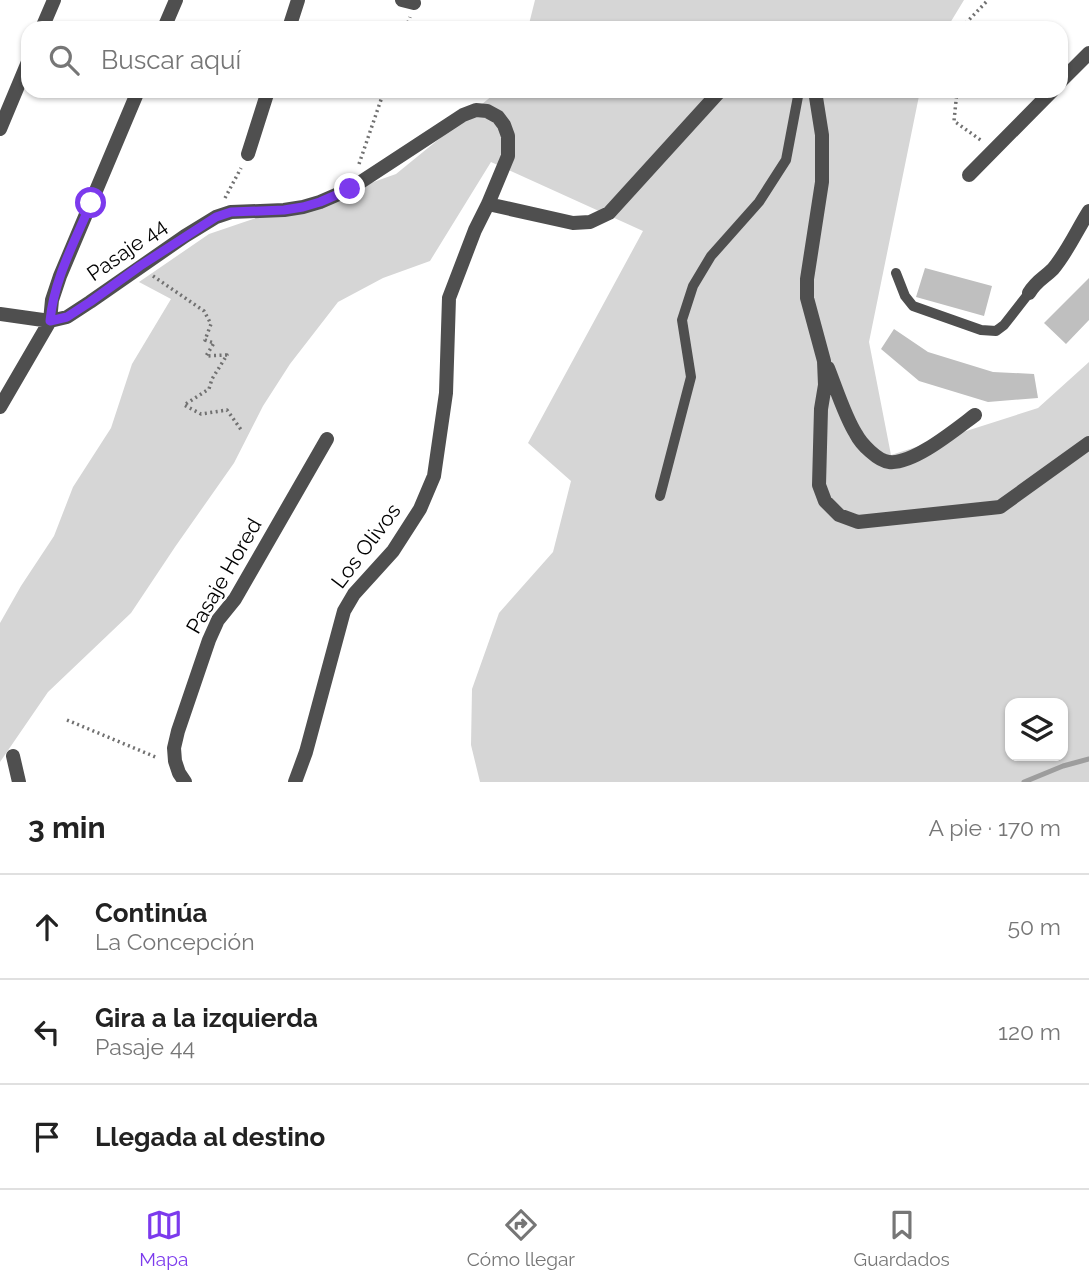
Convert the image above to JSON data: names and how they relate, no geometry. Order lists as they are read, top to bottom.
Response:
{
  "streets": {
    "street": ["Pasaje 44", "Los Olivos", "Pasaje Hored"]
  },
  "crossings": [
    ["Pasaje 44", "Los Olivos"]
  ],
  "page": {
    "search": "Buscar aquí",
    "heading": ["3 min", "A pie · 170 m"],
    "list": [
      ["Continúa", "La Concepción", "50 m"],
      ["Gira a la izquierda", "Pasaje 44", "120 m"],
      "Llegada al destino"
    ],
    "nav": ["Mapa", "Cómo llegar", "Guardados"]
  }
}
